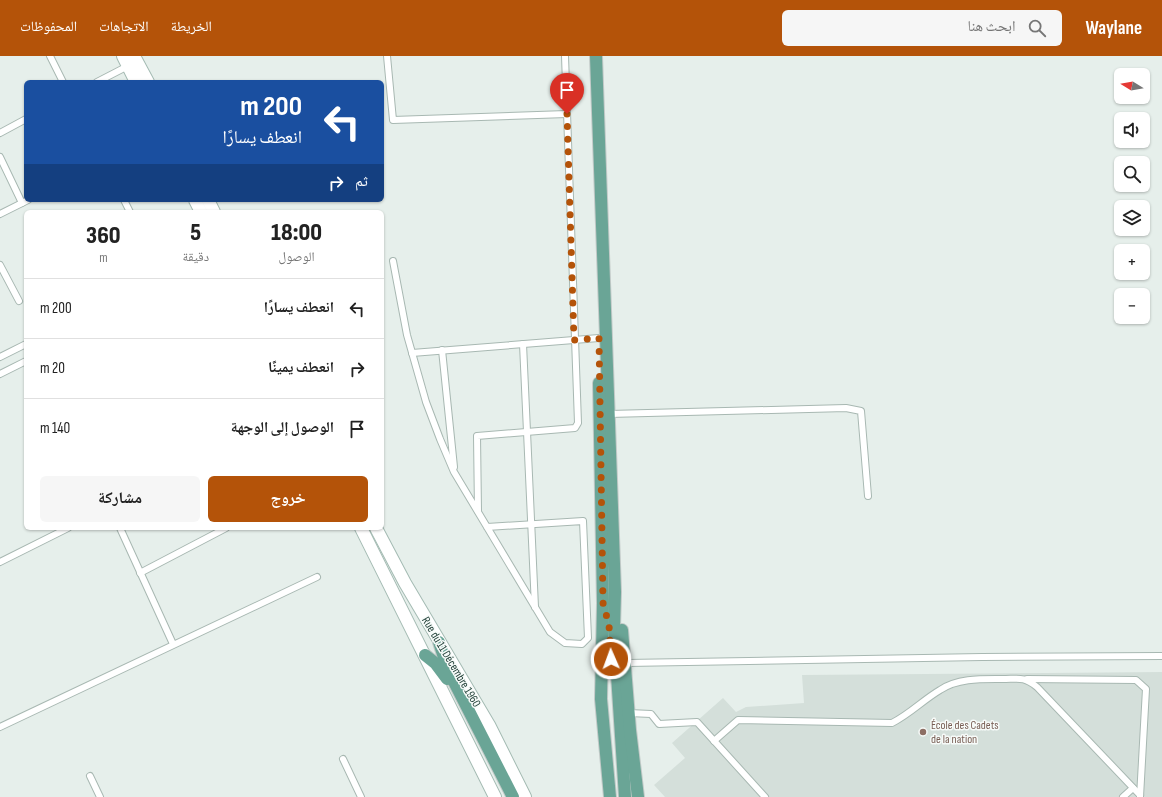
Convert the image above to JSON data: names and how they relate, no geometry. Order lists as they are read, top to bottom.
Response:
{
  "streets": {
    "main road": ["Rue du 11 Décembre 1960"]
  },
  "places": ["École des Cadets de la nation"],
  "north": "left",
  "page": {
    "header": "Waylane",
    "search": "ابحث هنا",
    "nav": ["الخريطة", "الاتجاهات", "المحفوظات"],
    "map_buttons": ["+", "−"],
    "turn": ["200 m", "انعطف يسارًا"],
    "then": "ثم",
    "eta": [
      "18:00",
      "الوصول",
      "5",
      "دقيقة",
      "360",
      "m"
    ],
    "list": [
      {
        "name": "انعطف يسارًا",
        "value": "200 m"
      },
      {
        "name": "انعطف يمينًا",
        "value": "20 m"
      },
      {
        "name": "الوصول إلى الوجهة",
        "value": "140 m"
      }
    ],
    "buttons": ["خروج", "مشاركة"]
  }
}
